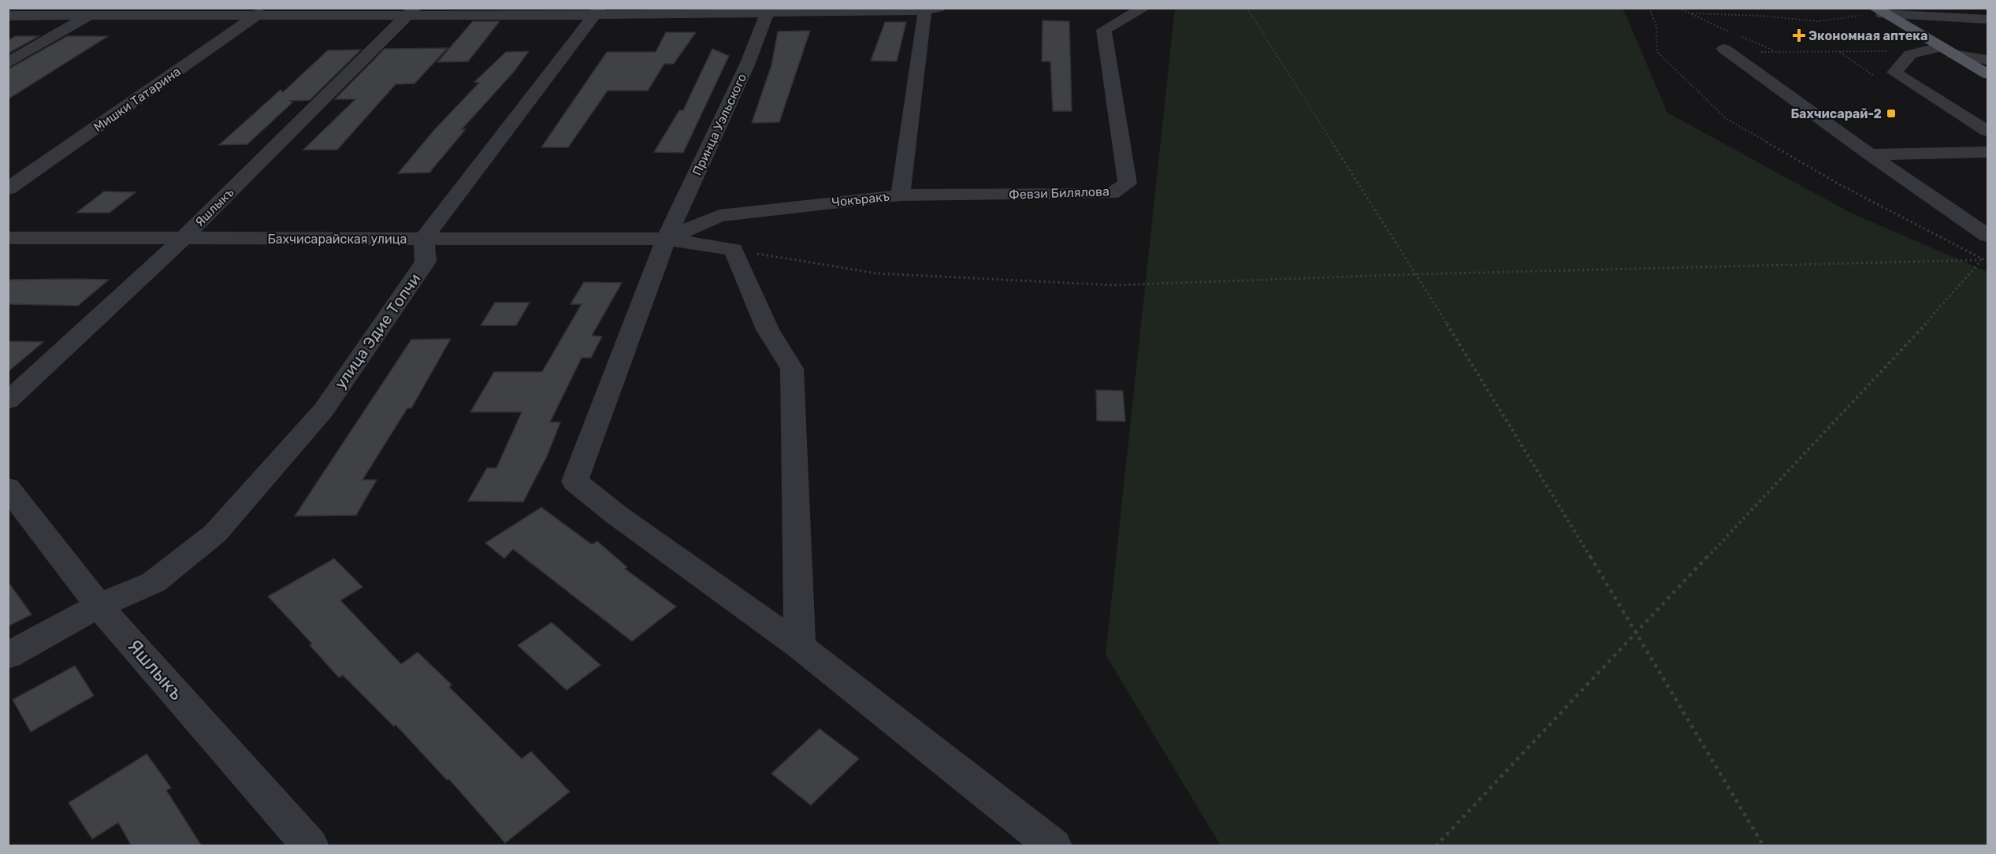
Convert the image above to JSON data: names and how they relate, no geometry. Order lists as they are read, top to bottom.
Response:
{
  "streets": {
    "street": [
      "Мишки Татарина",
      "Принца Уэльского",
      "Февзи Билялова",
      "Чокъракъ",
      "Яшлыкъ",
      "Бахчисарайская улица",
      "улица Эдие Топчи"
    ]
  },
  "crossings": [
    ["Принца Уэльского", "Чокъракъ"],
    ["Принца Уэльского", "Бахчисарайская улица"],
    ["Февзи Билялова", "Чокъракъ"],
    ["Чокъракъ", "Бахчисарайская улица"],
    ["Яшлыкъ", "Бахчисарайская улица"],
    ["Яшлыкъ", "улица Эдие Топчи"],
    ["Бахчисарайская улица", "улица Эдие Топчи"]
  ],
  "places": {
    "health": ["Экономная аптека"],
    "transit": ["Бахчисарай-2"]
  }
}
